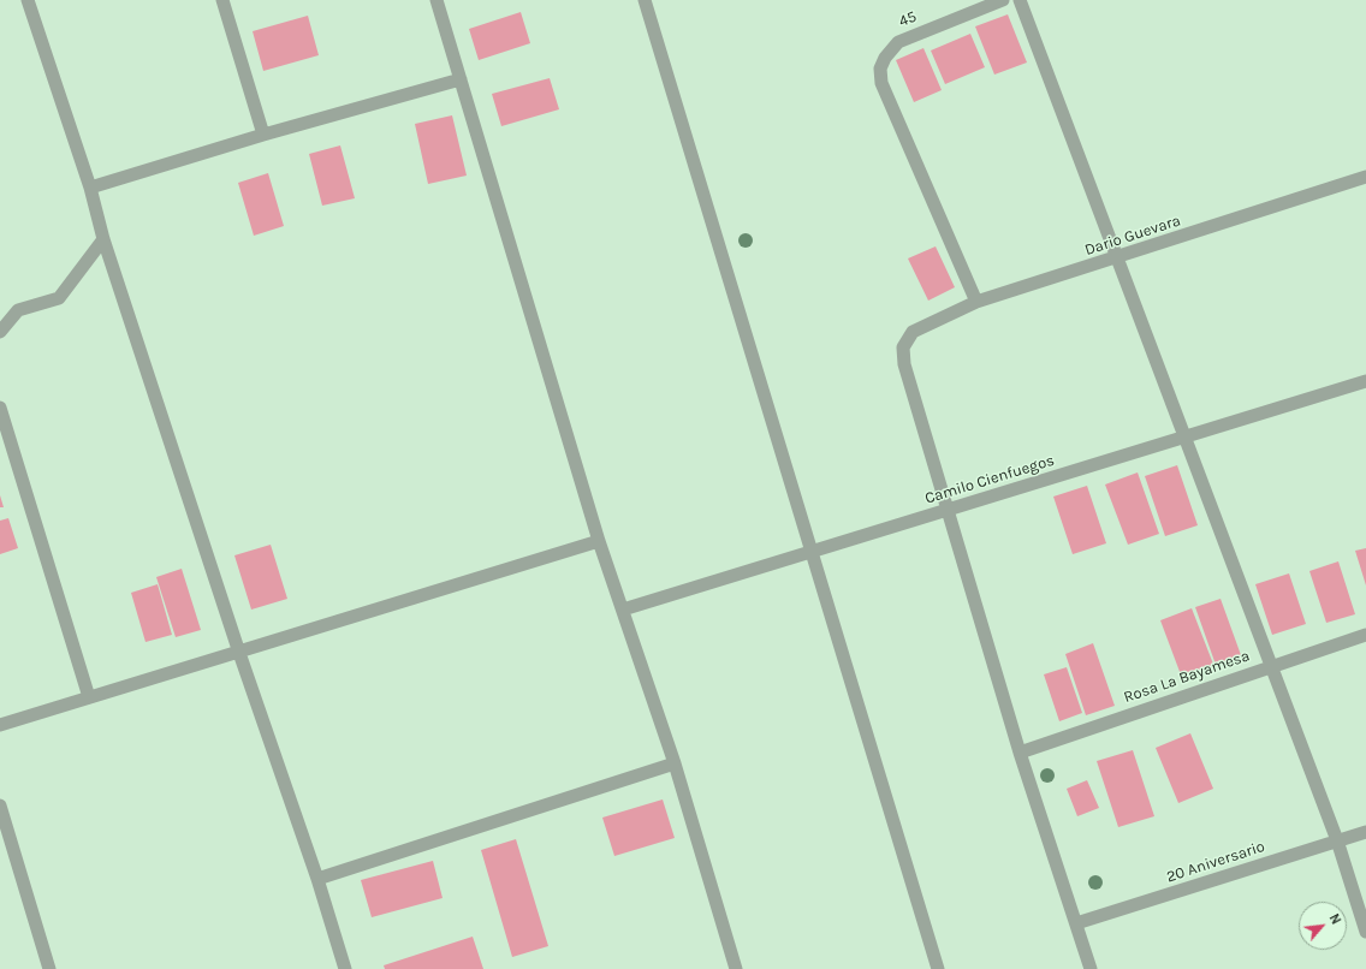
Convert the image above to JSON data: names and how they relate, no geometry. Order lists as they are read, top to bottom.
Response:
{
  "streets": {
    "street": [
      "45",
      "Dario Guevara",
      "Camilo Cienfuegos",
      "Rosa La Bayamesa",
      "20 Aniversario"
    ]
  },
  "crossings": [
    ["45", "Dario Guevara"],
    ["Dario Guevara", "Camilo Cienfuegos"]
  ],
  "north": "top right"
}
